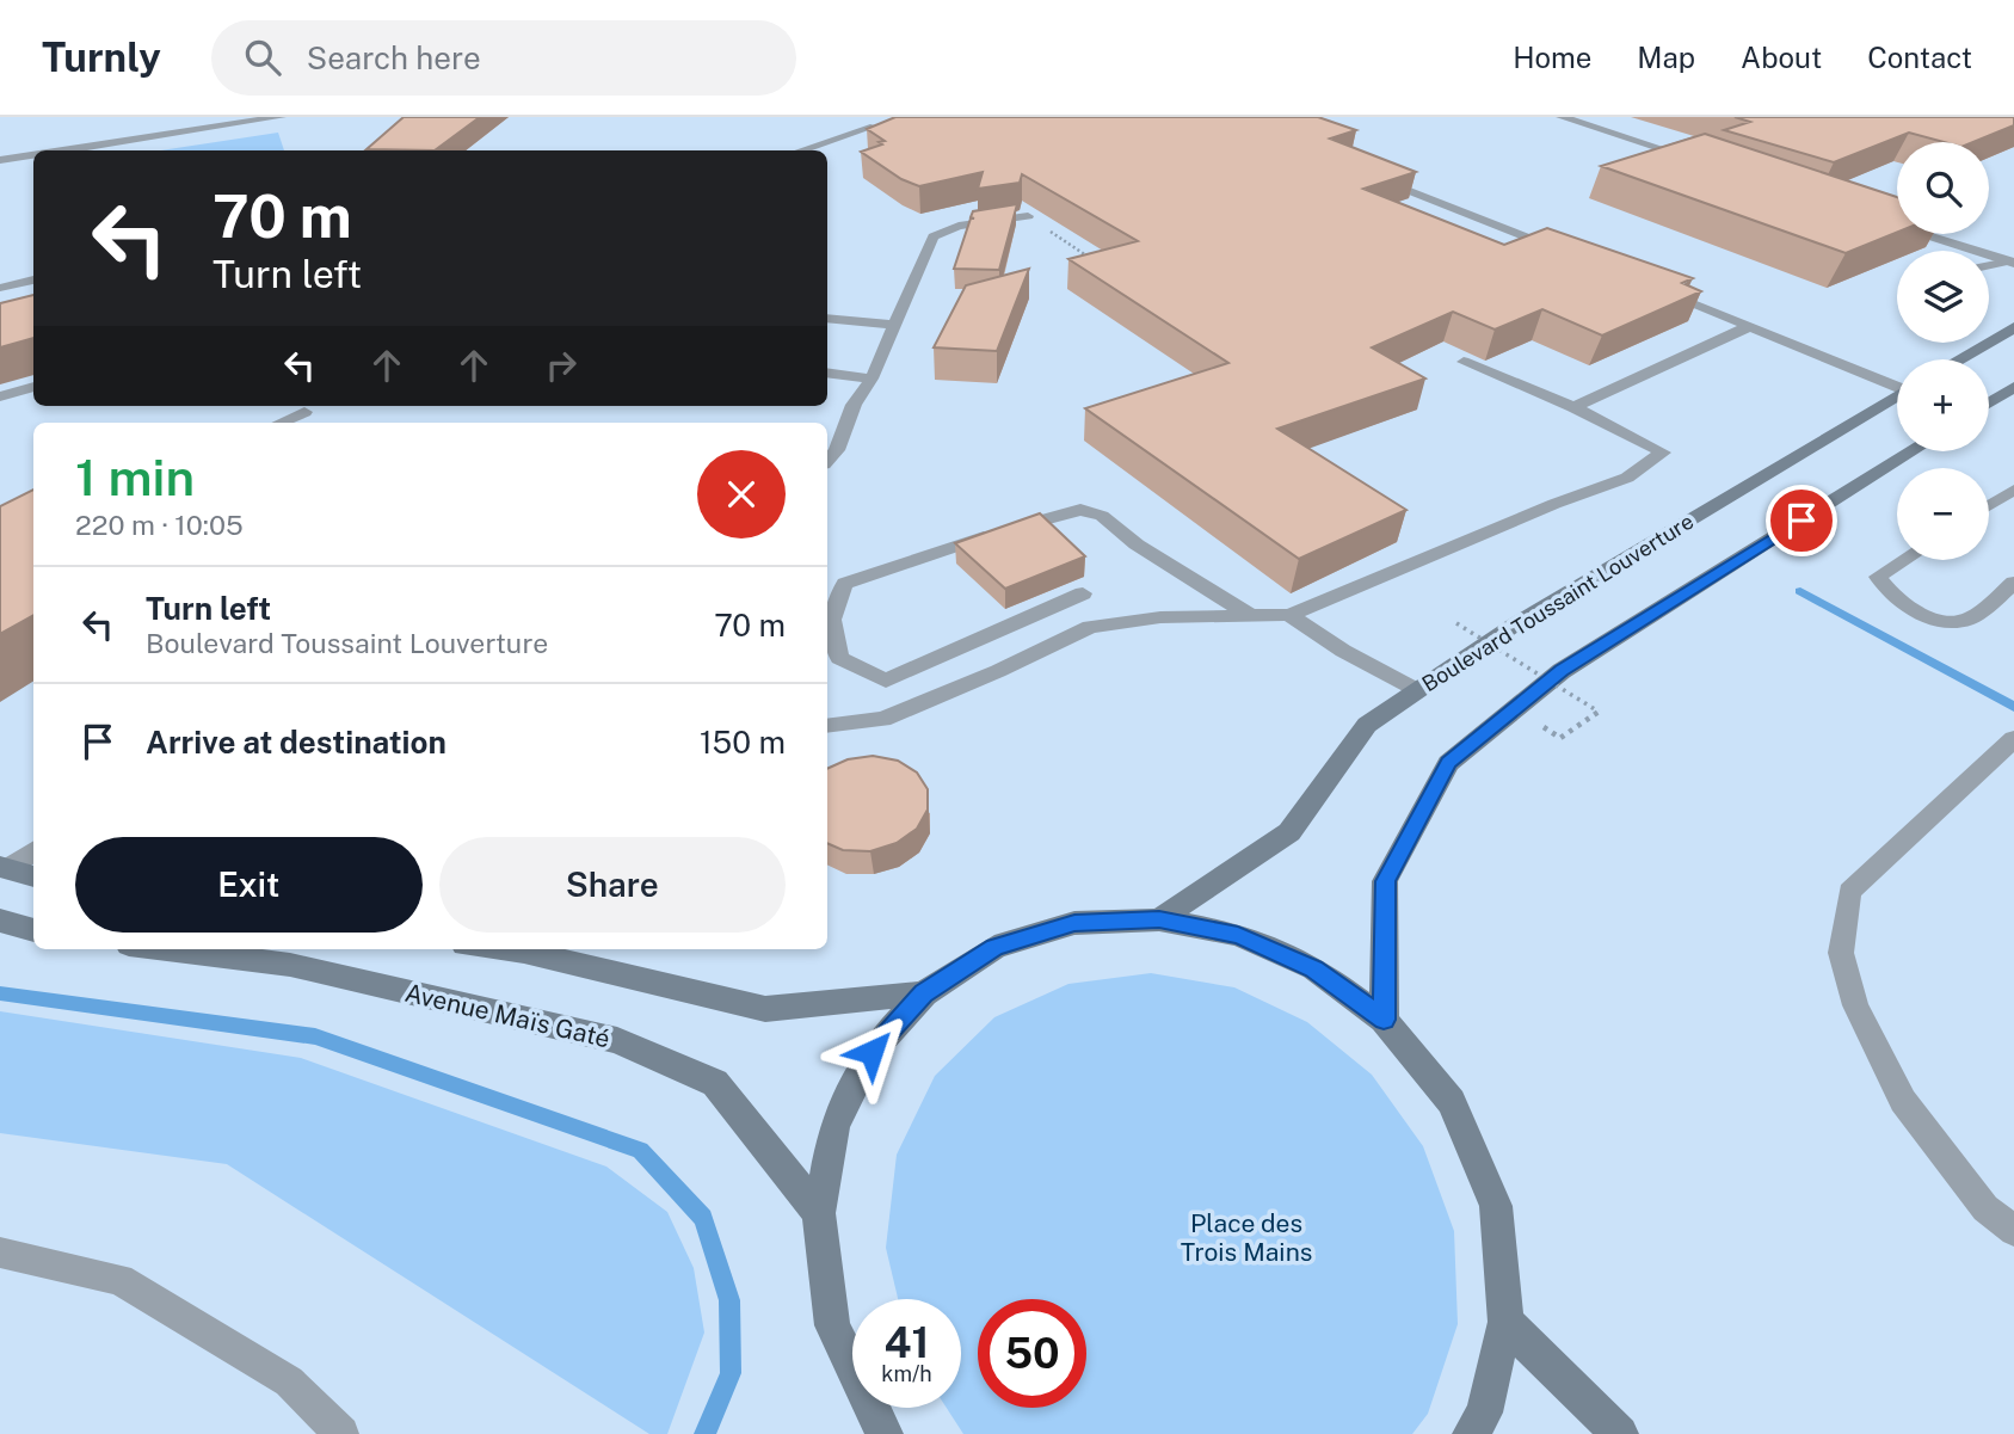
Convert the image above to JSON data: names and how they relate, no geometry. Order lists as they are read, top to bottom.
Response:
{
  "streets": {
    "main road": ["Boulevard Toussaint Louverture", "Avenue Maïs Gaté"]
  },
  "parks": ["Place des Trois Mains"],
  "page": {
    "header": "Turnly",
    "search": "Search here",
    "nav": [
      "Home",
      "Map",
      "About",
      "Contact"
    ],
    "map_buttons": ["+", "−"],
    "turn": ["70 m", "Turn left"],
    "heading": ["1 min", "220 m · 10:05"],
    "list": [
      {
        "name": "Turn left",
        "note": "Boulevard Toussaint Louverture",
        "value": "70 m"
      },
      {
        "name": "Arrive at destination",
        "value": "150 m"
      }
    ],
    "buttons": ["Exit", "Share"],
    "speed": "41 km/h",
    "limit": "50"
  }
}
